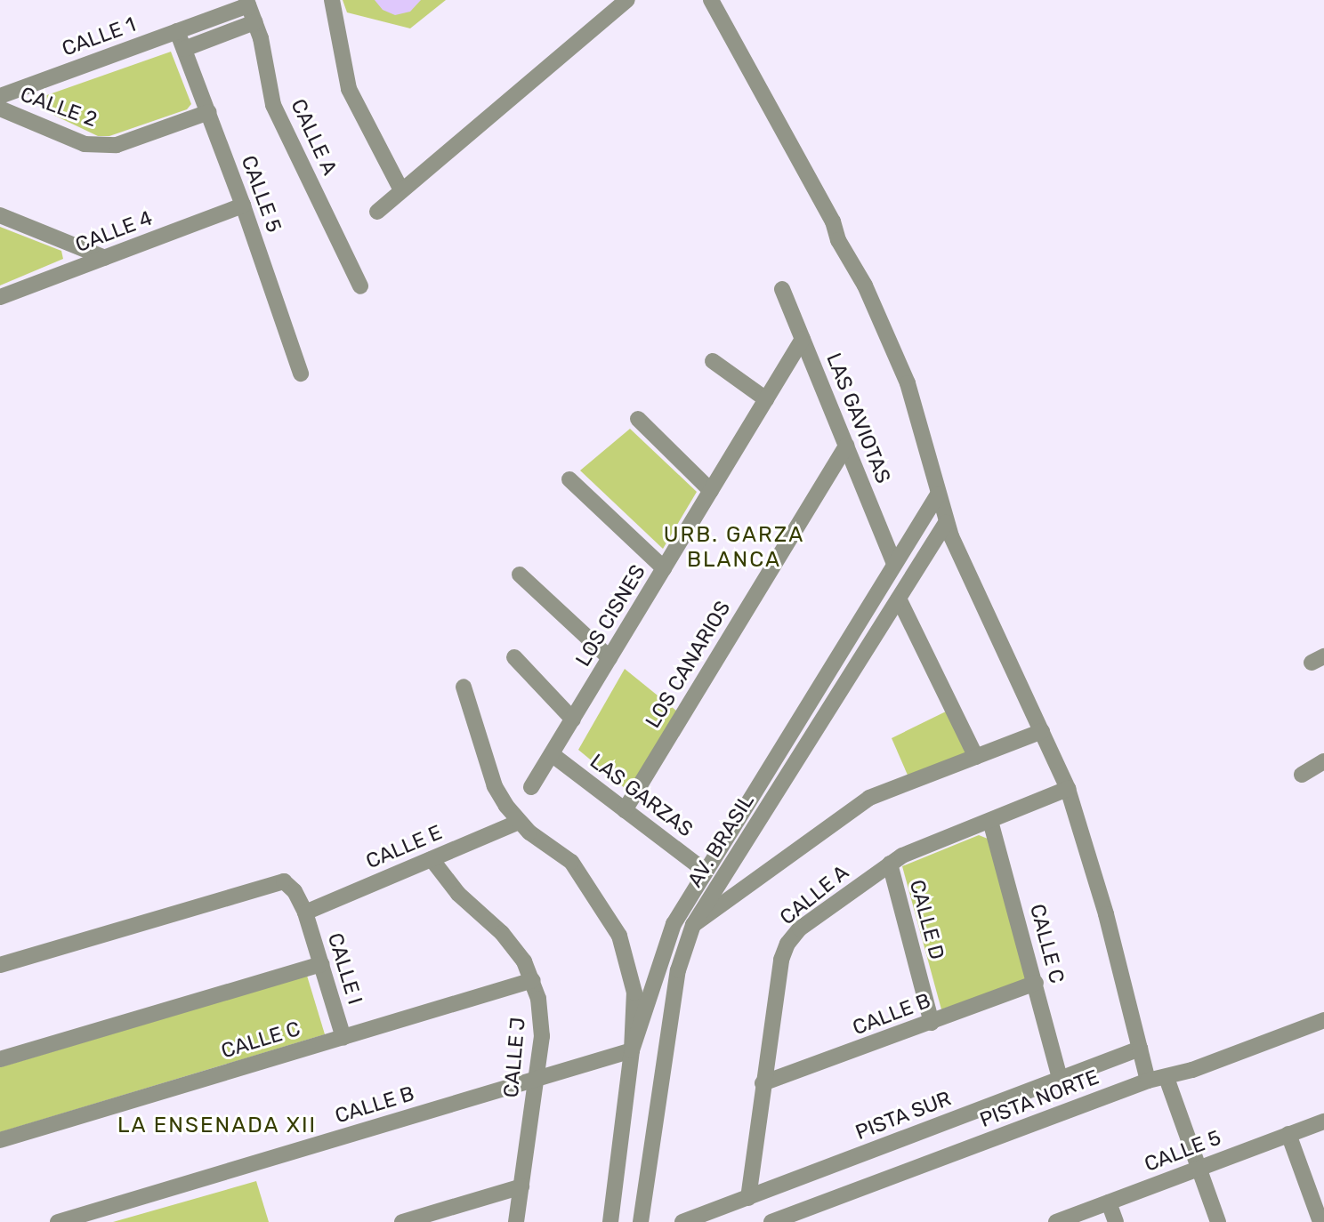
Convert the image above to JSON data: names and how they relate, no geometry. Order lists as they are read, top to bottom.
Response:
{
  "streets": {
    "street": [
      "CALLE 1",
      "CALLE 2",
      "CALLE A",
      "CALLE 5",
      "CALLE 4",
      "LAS GAVIOTAS",
      "LOS CISNES",
      "LOS CANARIOS",
      "LAS GARZAS",
      "AV. BRASIL",
      "CALLE E",
      "CALLE D",
      "CALLE C",
      "CALLE I",
      "CALLE B",
      "CALLE J",
      "PISTA NORTE",
      "PISTA SUR"
    ]
  },
  "crossings": [
    ["CALLE 1", "CALLE A"],
    ["CALLE 1", "CALLE 5"],
    ["CALLE 2", "CALLE 5"],
    ["CALLE A", "CALLE D"],
    ["CALLE A", "CALLE C"],
    ["CALLE A", "CALLE B"],
    ["CALLE A", "PISTA SUR"],
    ["CALLE 5", "CALLE 4"],
    ["LAS GAVIOTAS", "LOS CISNES"],
    ["LAS GAVIOTAS", "LOS CANARIOS"],
    ["LAS GAVIOTAS", "AV. BRASIL"],
    ["LOS CISNES", "LAS GARZAS"],
    ["LOS CANARIOS", "LAS GARZAS"],
    ["LAS GARZAS", "AV. BRASIL"],
    ["AV. BRASIL", "CALLE B"],
    ["CALLE E", "CALLE I"],
    ["CALLE E", "CALLE J"],
    ["CALLE D", "CALLE B"],
    ["CALLE C", "CALLE I"],
    ["CALLE C", "CALLE B"],
    ["CALLE C", "CALLE J"],
    ["CALLE C", "PISTA SUR"],
    ["CALLE B", "CALLE J"]
  ],
  "districts": ["URB. GARZA BLANCA", "LA ENSENADA XII"]
}
